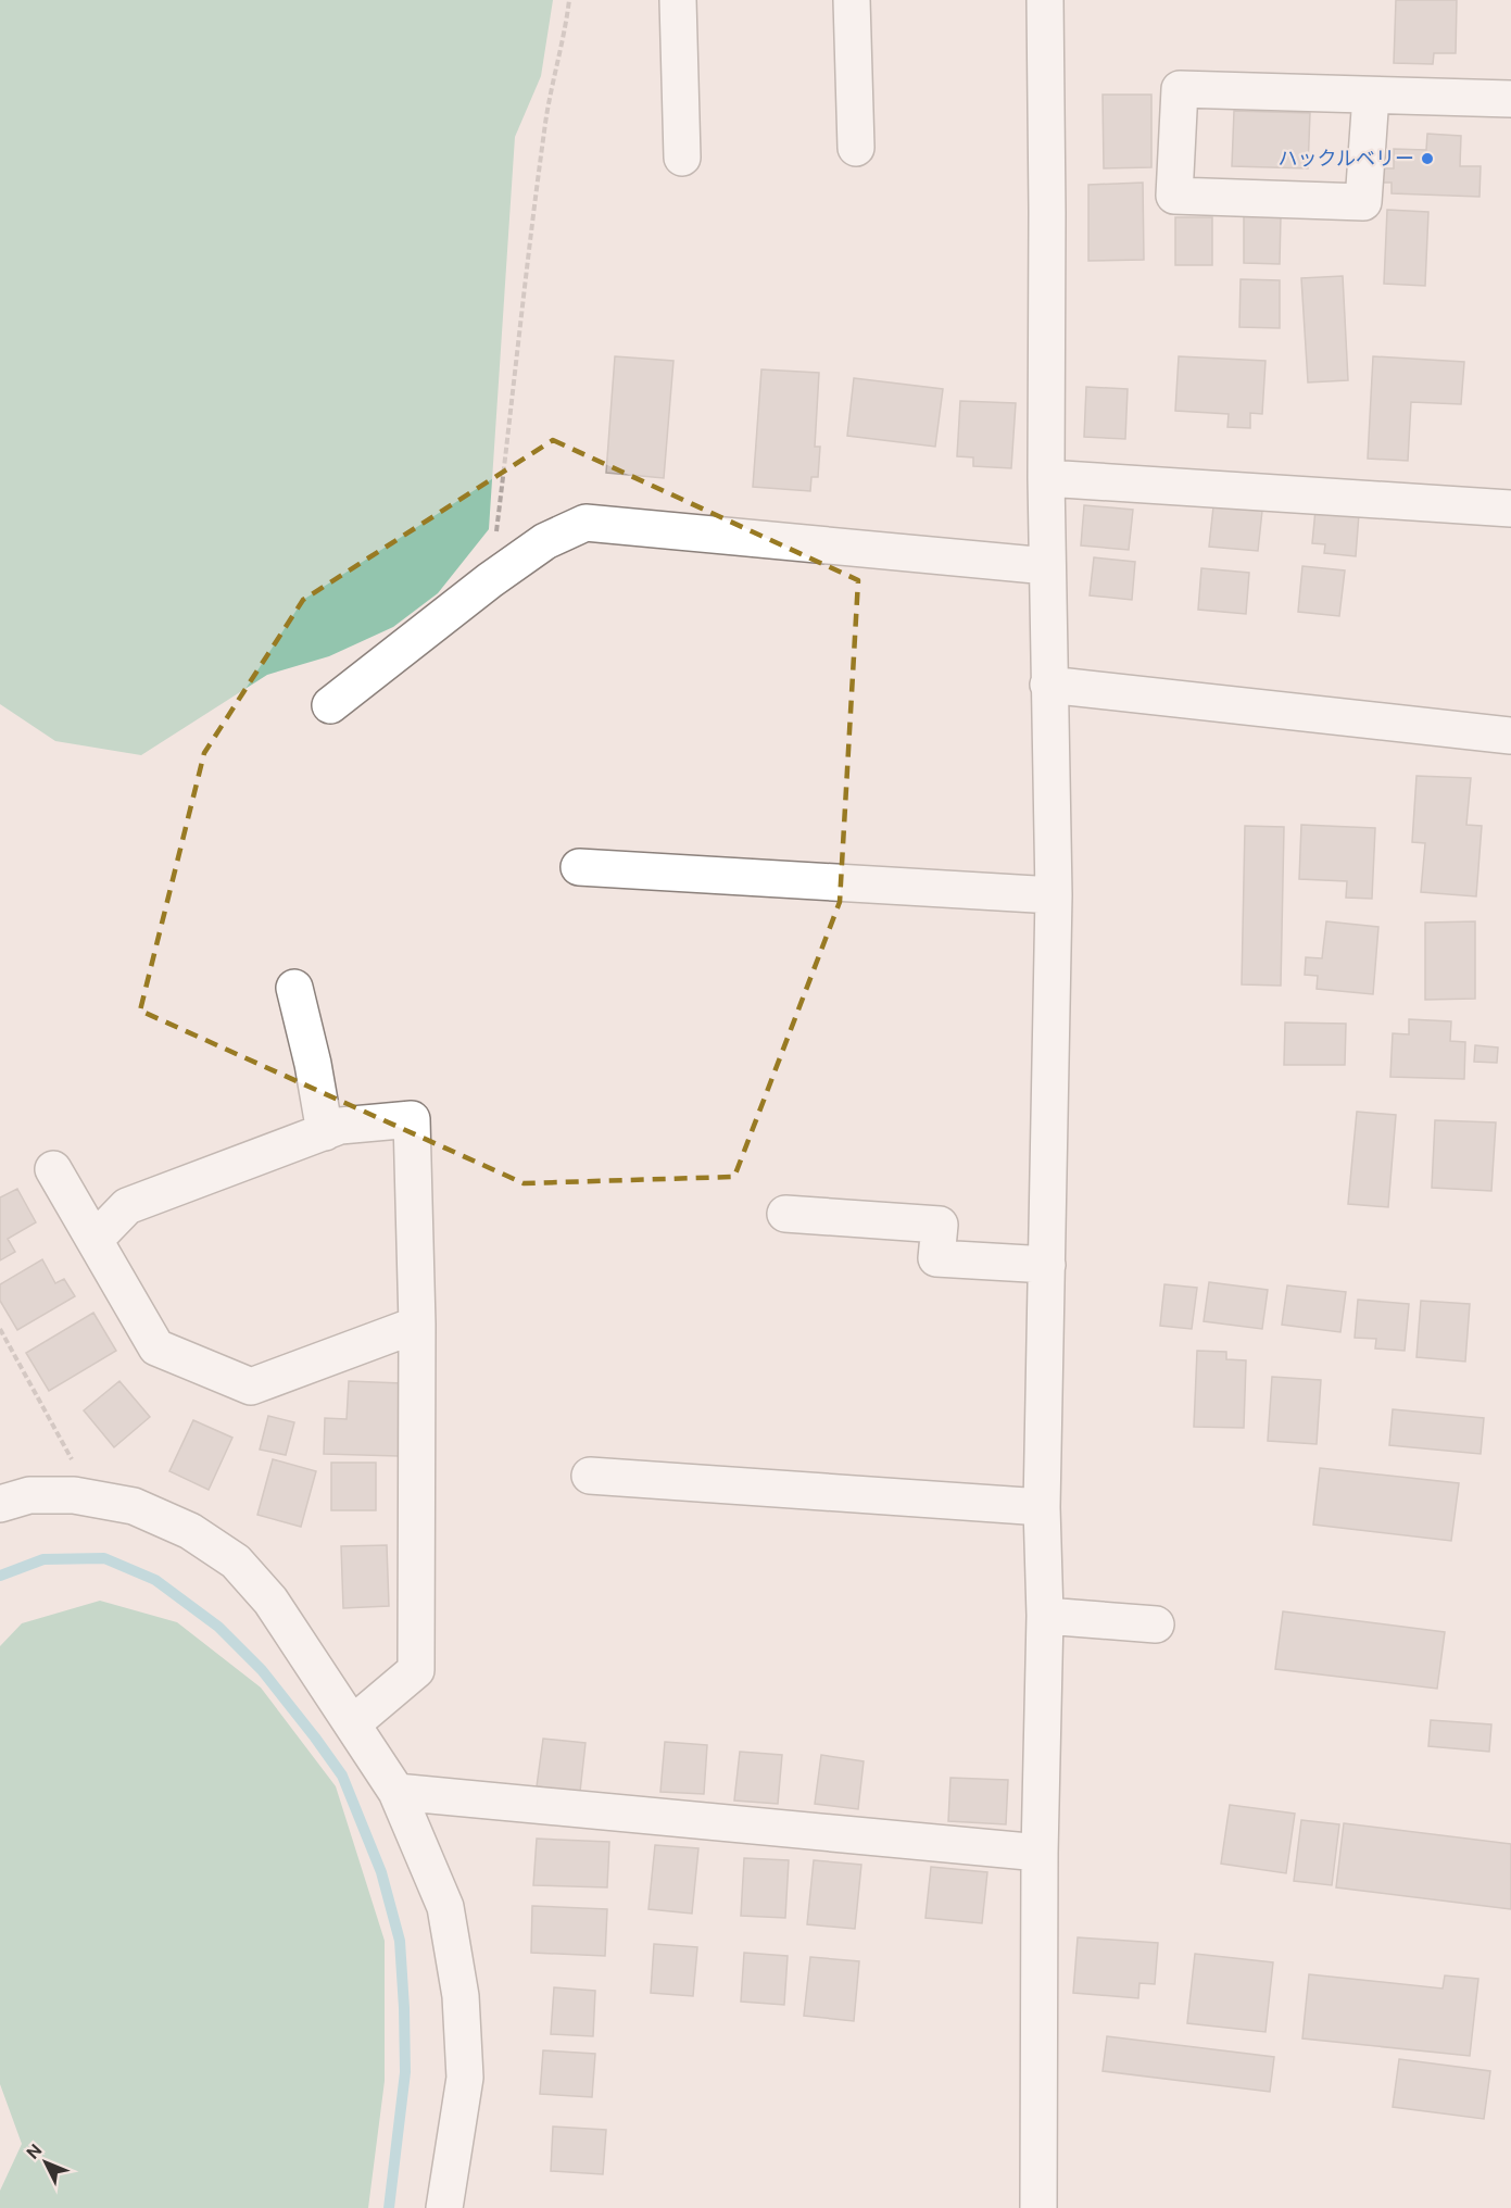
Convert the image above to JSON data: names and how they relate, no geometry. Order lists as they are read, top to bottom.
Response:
{
  "places": ["ハックルベリー"],
  "north": "top left"
}
